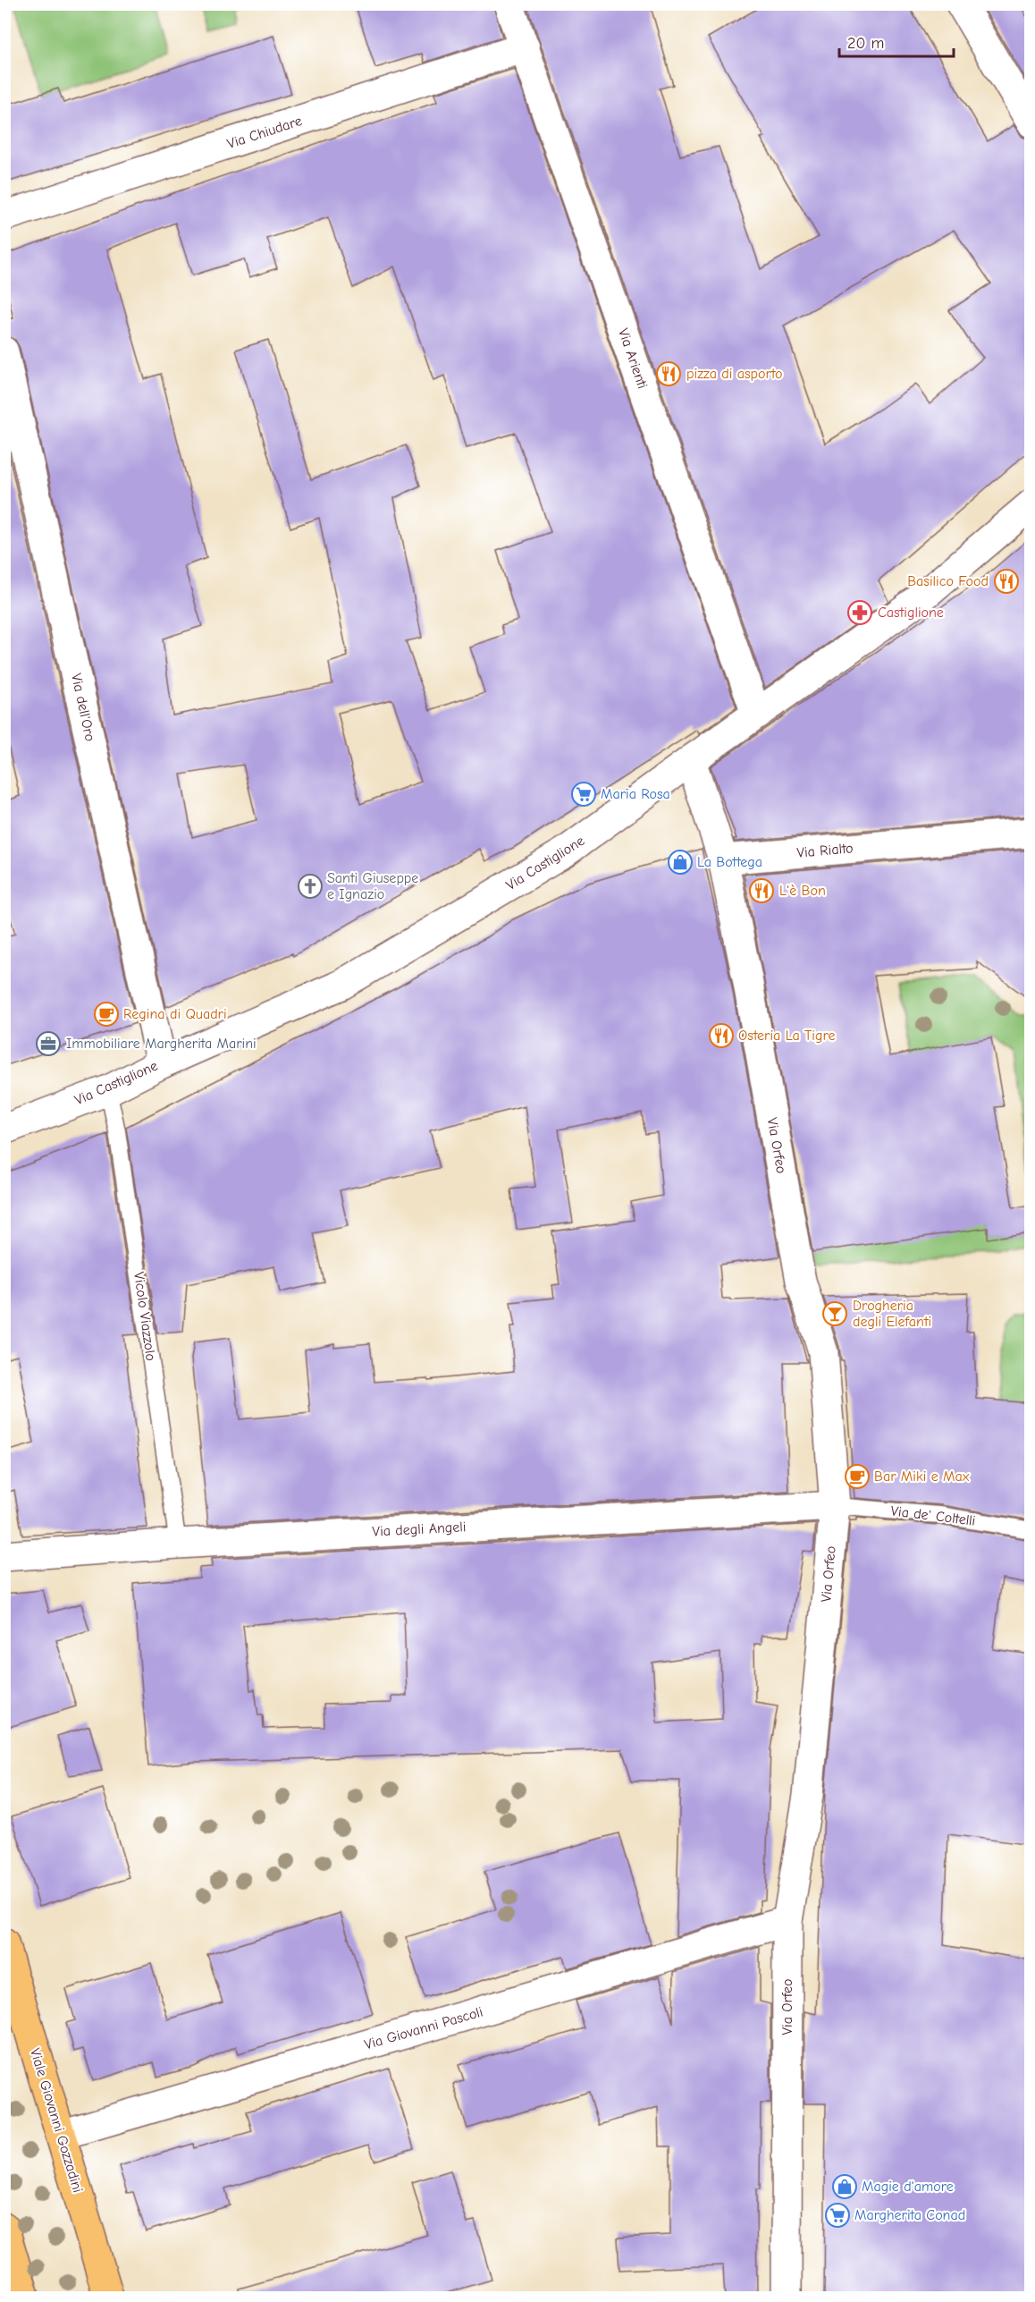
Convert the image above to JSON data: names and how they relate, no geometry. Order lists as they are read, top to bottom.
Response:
{
  "streets": {
    "main road": ["Viale Giovanni Gozzadini"],
    "street": [
      "Via Chiudare",
      "Via Arienti",
      "Via dell'Oro",
      "Via Rialto",
      "Via Castiglione",
      "Via Orfeo",
      "Via degli Angeli",
      "Via Giovanni Pascoli"
    ],
    "lane": ["Vicolo Viazzolo", "Via de' Coltelli"]
  },
  "crossings": [
    ["Via Chiudare", "Via Arienti"],
    ["Via Arienti", "Via Castiglione"],
    ["Via dell'Oro", "Via Castiglione"],
    ["Via Rialto", "Via Orfeo"],
    ["Via Castiglione", "Vicolo Viazzolo"],
    ["Via Orfeo", "Via de' Coltelli"],
    ["Via Orfeo", "Via degli Angeli"],
    ["Via Orfeo", "Via Giovanni Pascoli"],
    ["Vicolo Viazzolo", "Via degli Angeli"],
    ["Via de' Coltelli", "Via degli Angeli"],
    ["Via Giovanni Pascoli", "Viale Giovanni Gozzadini"]
  ],
  "places": {
    "restaurant": [
      "pizza di asporto",
      "Basilico Food",
      "L'è Bon",
      "Osteria La Tigre"
    ],
    "pharmacy": ["Castiglione"],
    "supermarket": ["Maria Rosa", "Margherita Conad"],
    "shop": ["La Bottega", "Magie d'amore"],
    "church": ["Santi Giuseppe e Ignazio"],
    "cafe": ["Regina di Quadri", "Bar Miki e Max"],
    "office": ["Immobiliare Margherita Marini"],
    "bar": ["Drogheria degli Elefanti"]
  },
  "scale_bar": "20 m"
}
